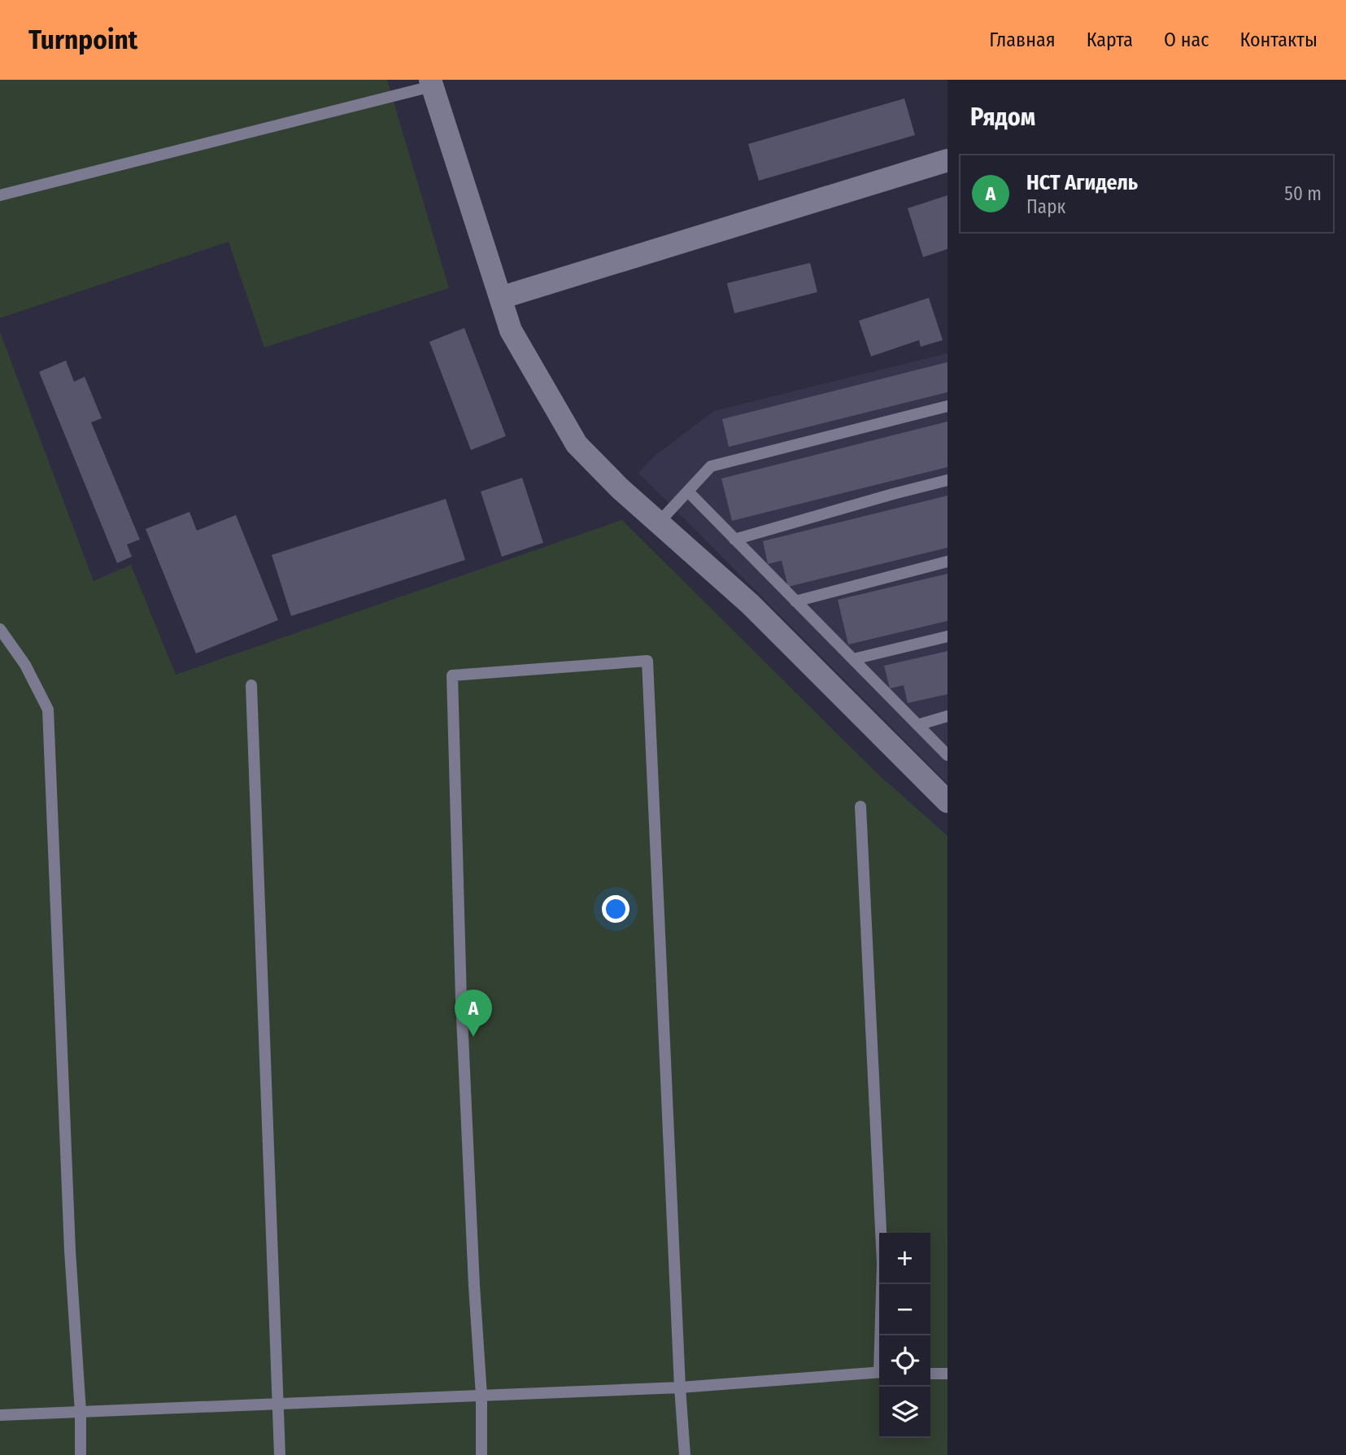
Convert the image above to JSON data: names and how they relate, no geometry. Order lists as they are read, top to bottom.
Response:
{
  "page": {
    "header": "Turnpoint",
    "nav": [
      "Главная",
      "Карта",
      "О нас",
      "Контакты"
    ],
    "heading": "Рядом",
    "list": [
      {
        "mark": "A",
        "name": "НСТ Агидель",
        "note": "Парк",
        "value": "50 m"
      }
    ],
    "pins": "A",
    "map_buttons": ["+", "−"]
  }
}
